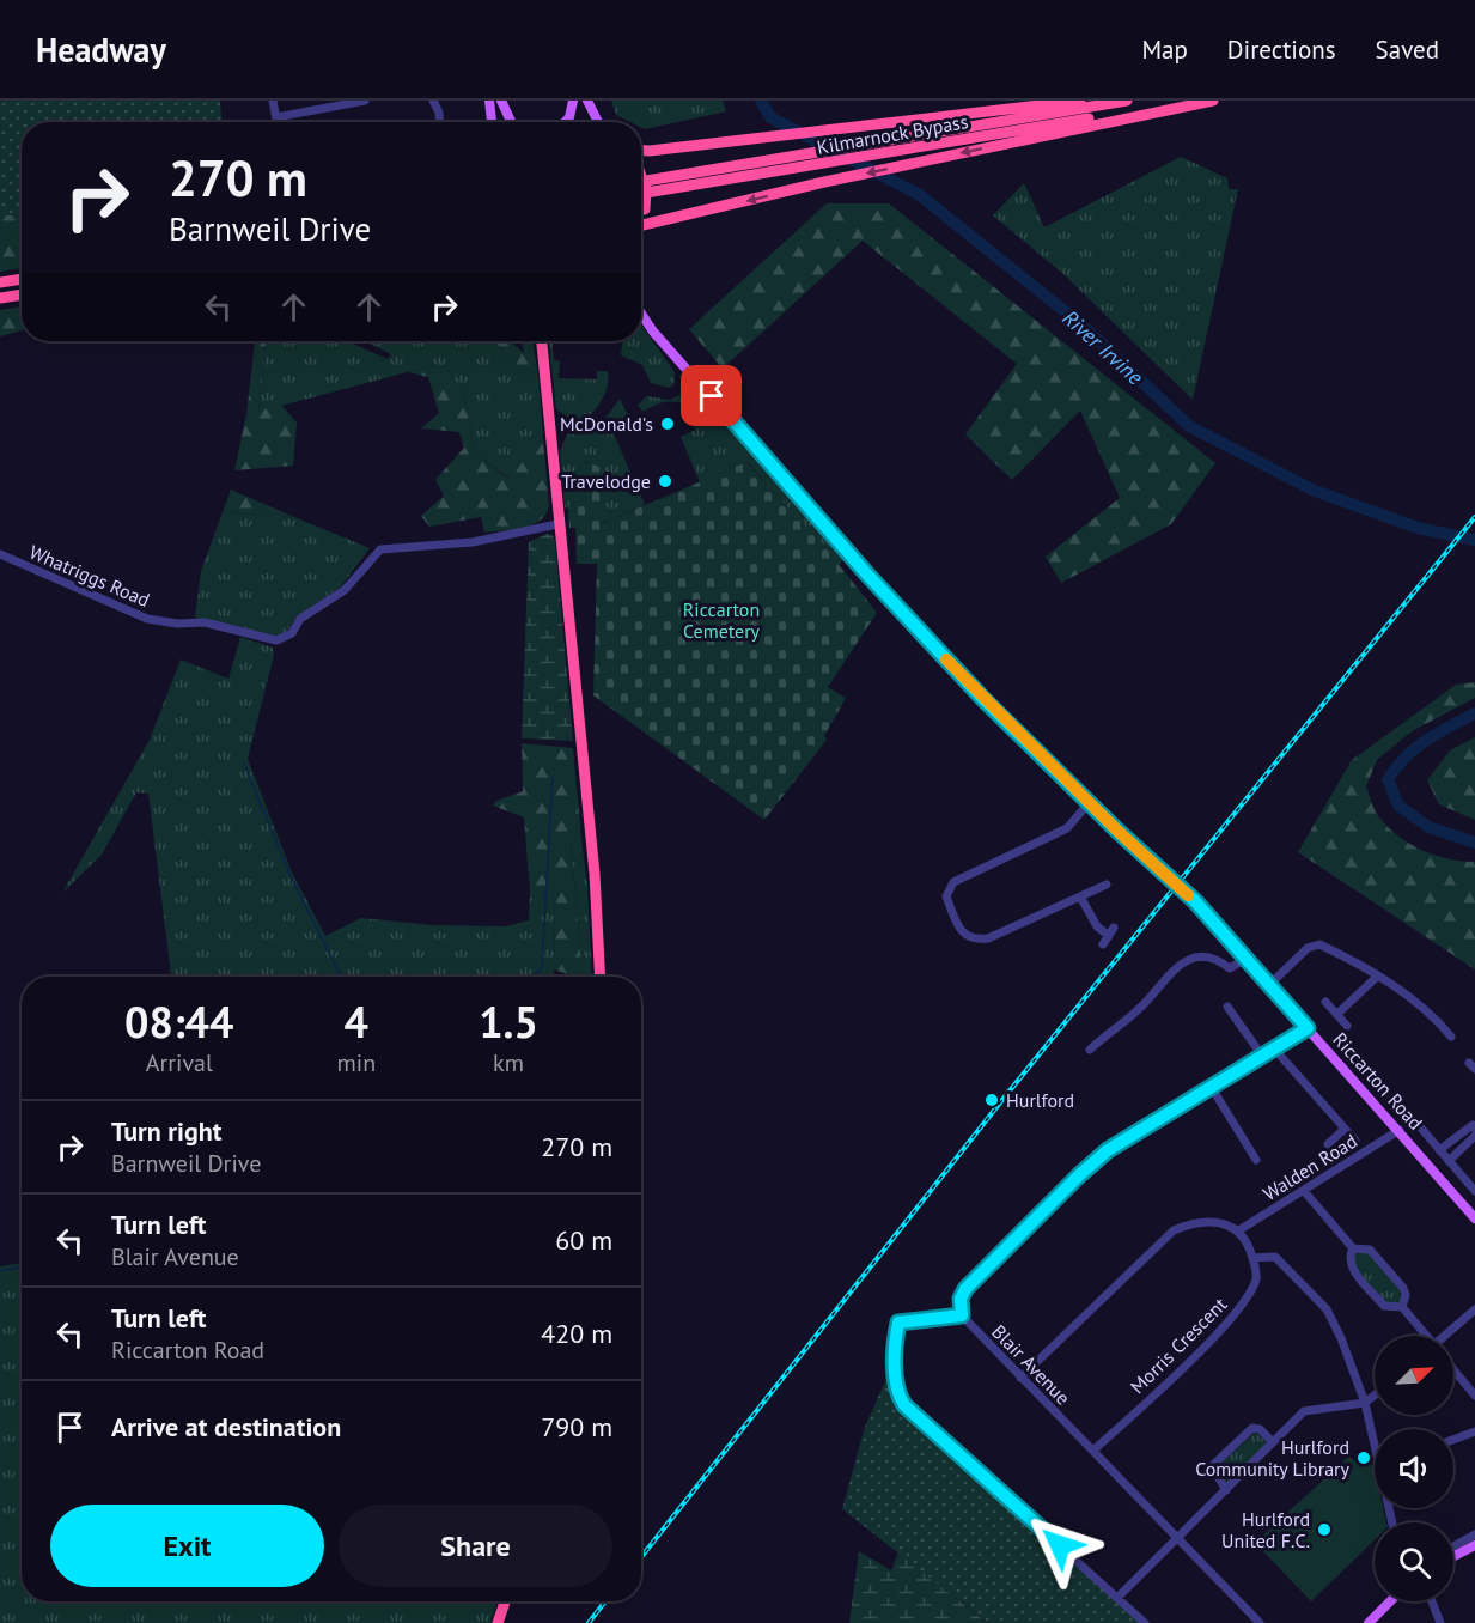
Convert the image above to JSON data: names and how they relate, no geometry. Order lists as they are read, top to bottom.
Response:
{
  "streets": {
    "highway": ["Kilmarnock Bypass"],
    "main road": ["Riccarton Road"],
    "street": [
      "Whatriggs Road",
      "Walden Road",
      "Morris Crescent",
      "Blair Avenue"
    ]
  },
  "crossings": [
    ["Riccarton Road", "Walden Road"],
    ["Morris Crescent", "Blair Avenue"]
  ],
  "water": ["River Irvine"],
  "parks": ["Riccarton Cemetery"],
  "places": [
    "McDonald's",
    "Travelodge",
    "Hurlford",
    "Hurlford Community Library",
    "Hurlford United F.C."
  ],
  "north": "top right",
  "page": {
    "header": "Headway",
    "nav": ["Map", "Directions", "Saved"],
    "turn": ["270 m", "Barnweil Drive"],
    "eta": [
      "08:44",
      "Arrival",
      "4",
      "min",
      "1.5",
      "km"
    ],
    "list": [
      {
        "name": "Turn right",
        "note": "Barnweil Drive",
        "value": "270 m"
      },
      {
        "name": "Turn left",
        "note": "Blair Avenue",
        "value": "60 m"
      },
      {
        "name": "Turn left",
        "note": "Riccarton Road",
        "value": "420 m"
      },
      {
        "name": "Arrive at destination",
        "value": "790 m"
      }
    ],
    "buttons": ["Exit", "Share"]
  }
}
